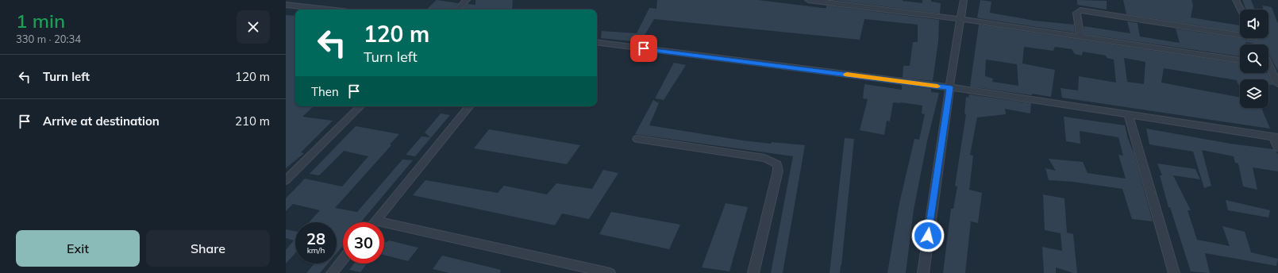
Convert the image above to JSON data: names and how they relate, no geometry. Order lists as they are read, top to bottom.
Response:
{
  "page": {
    "heading": ["1 min", "330 m · 20:34"],
    "turn": ["120 m", "Turn left"],
    "list": [
      {
        "name": "Turn left",
        "value": "120 m"
      },
      {
        "name": "Arrive at destination",
        "value": "210 m"
      }
    ],
    "then": "Then",
    "speed": "28 km/h",
    "limit": "30",
    "buttons": ["Exit", "Share"]
  }
}
